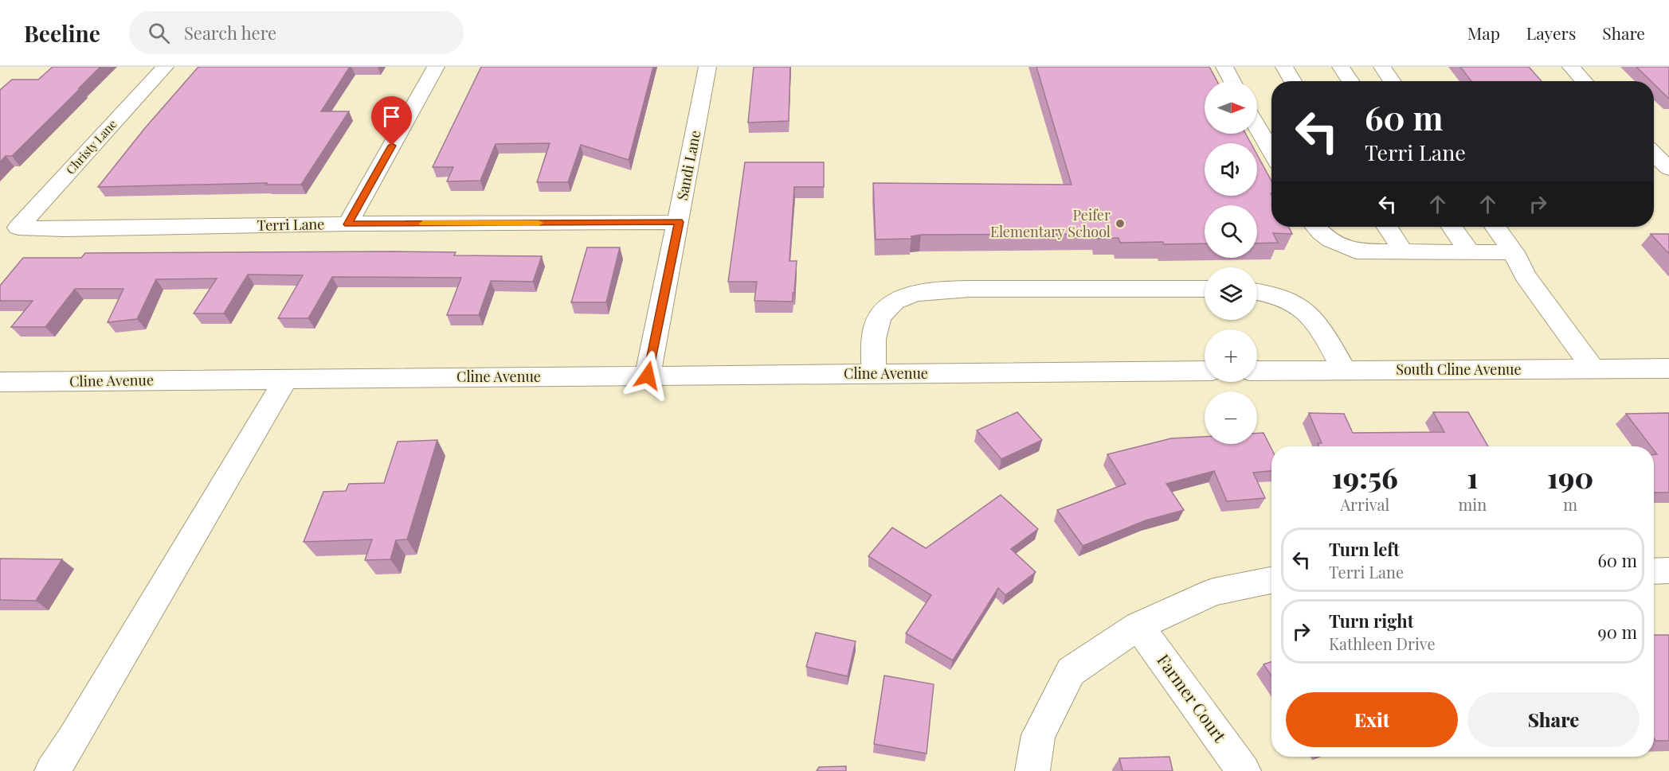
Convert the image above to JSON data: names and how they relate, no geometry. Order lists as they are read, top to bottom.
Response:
{
  "streets": {
    "street": [
      "Christy Lane",
      "Sandi Lane",
      "Terri Lane",
      "South Cline Avenue",
      "Cline Avenue",
      "Farmer Court"
    ]
  },
  "crossings": [
    ["Christy Lane", "Terri Lane"],
    ["Sandi Lane", "Terri Lane"],
    ["Sandi Lane", "Cline Avenue"]
  ],
  "places": ["Peifer Elementary School"],
  "north": "right",
  "page": {
    "header": "Beeline",
    "search": "Search here",
    "nav": ["Map", "Layers", "Share"],
    "map_buttons": ["+", "−"],
    "turn": ["60 m", "Terri Lane"],
    "eta": [
      "19:56",
      "Arrival",
      "1",
      "min",
      "190",
      "m"
    ],
    "list": [
      {
        "name": "Turn left",
        "note": "Terri Lane",
        "value": "60 m"
      },
      {
        "name": "Turn right",
        "note": "Kathleen Drive",
        "value": "90 m"
      }
    ],
    "buttons": ["Exit", "Share"]
  }
}
